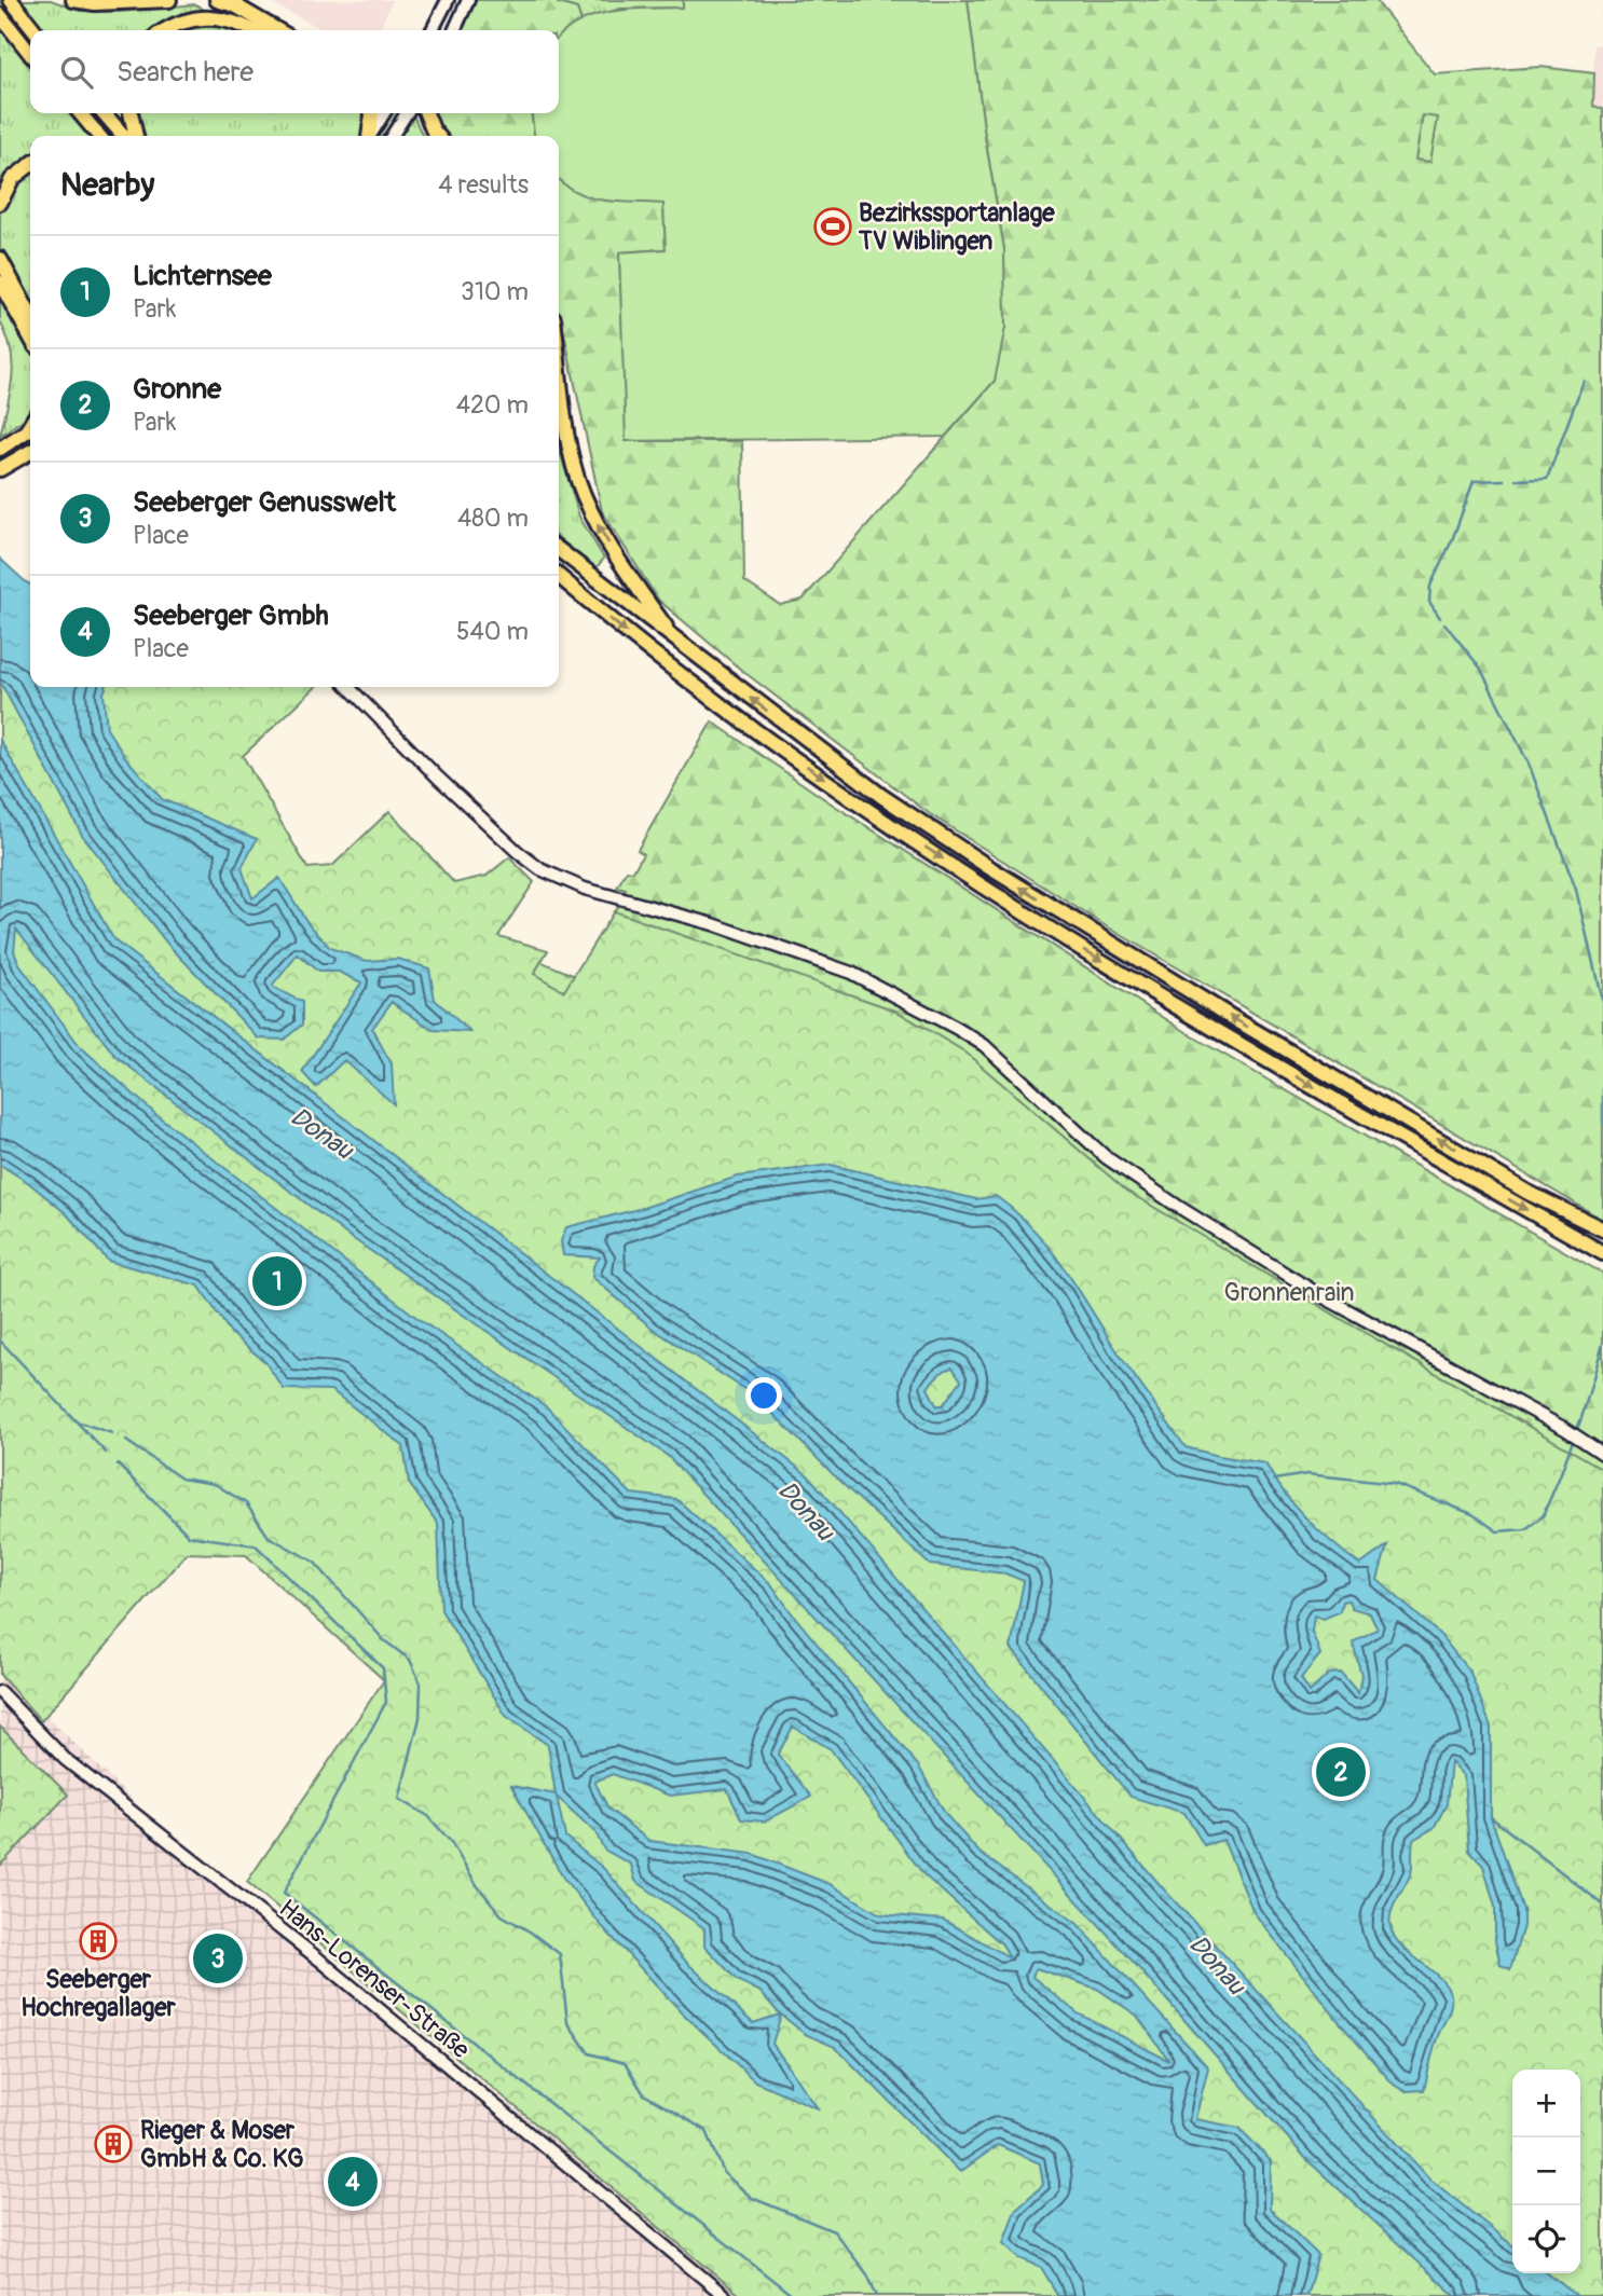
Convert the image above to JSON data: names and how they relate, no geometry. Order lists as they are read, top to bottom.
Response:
{
  "streets": {
    "street": ["Hans-Lorenser-Straße"]
  },
  "water": ["Donau"],
  "parks": ["Gronnenrain"],
  "places": {
    "sports": ["Bezirkssportanlage TV Wiblingen"],
    "building": ["Seeberger Hochregallager", "Rieger & Moser GmbH & Co. KG"]
  },
  "page": {
    "search": "Search here",
    "heading": ["Nearby", "4 results"],
    "list": [
      {
        "mark": "1",
        "name": "Lichternsee",
        "note": "Park",
        "value": "310 m"
      },
      {
        "mark": "2",
        "name": "Gronne",
        "note": "Park",
        "value": "420 m"
      },
      {
        "mark": "3",
        "name": "Seeberger Genusswelt",
        "note": "Place",
        "value": "480 m"
      },
      {
        "mark": "4",
        "name": "Seeberger Gmbh",
        "note": "Place",
        "value": "540 m"
      }
    ],
    "pins": [
      "1",
      "2",
      "3",
      "4"
    ],
    "map_buttons": ["+", "−"]
  }
}
